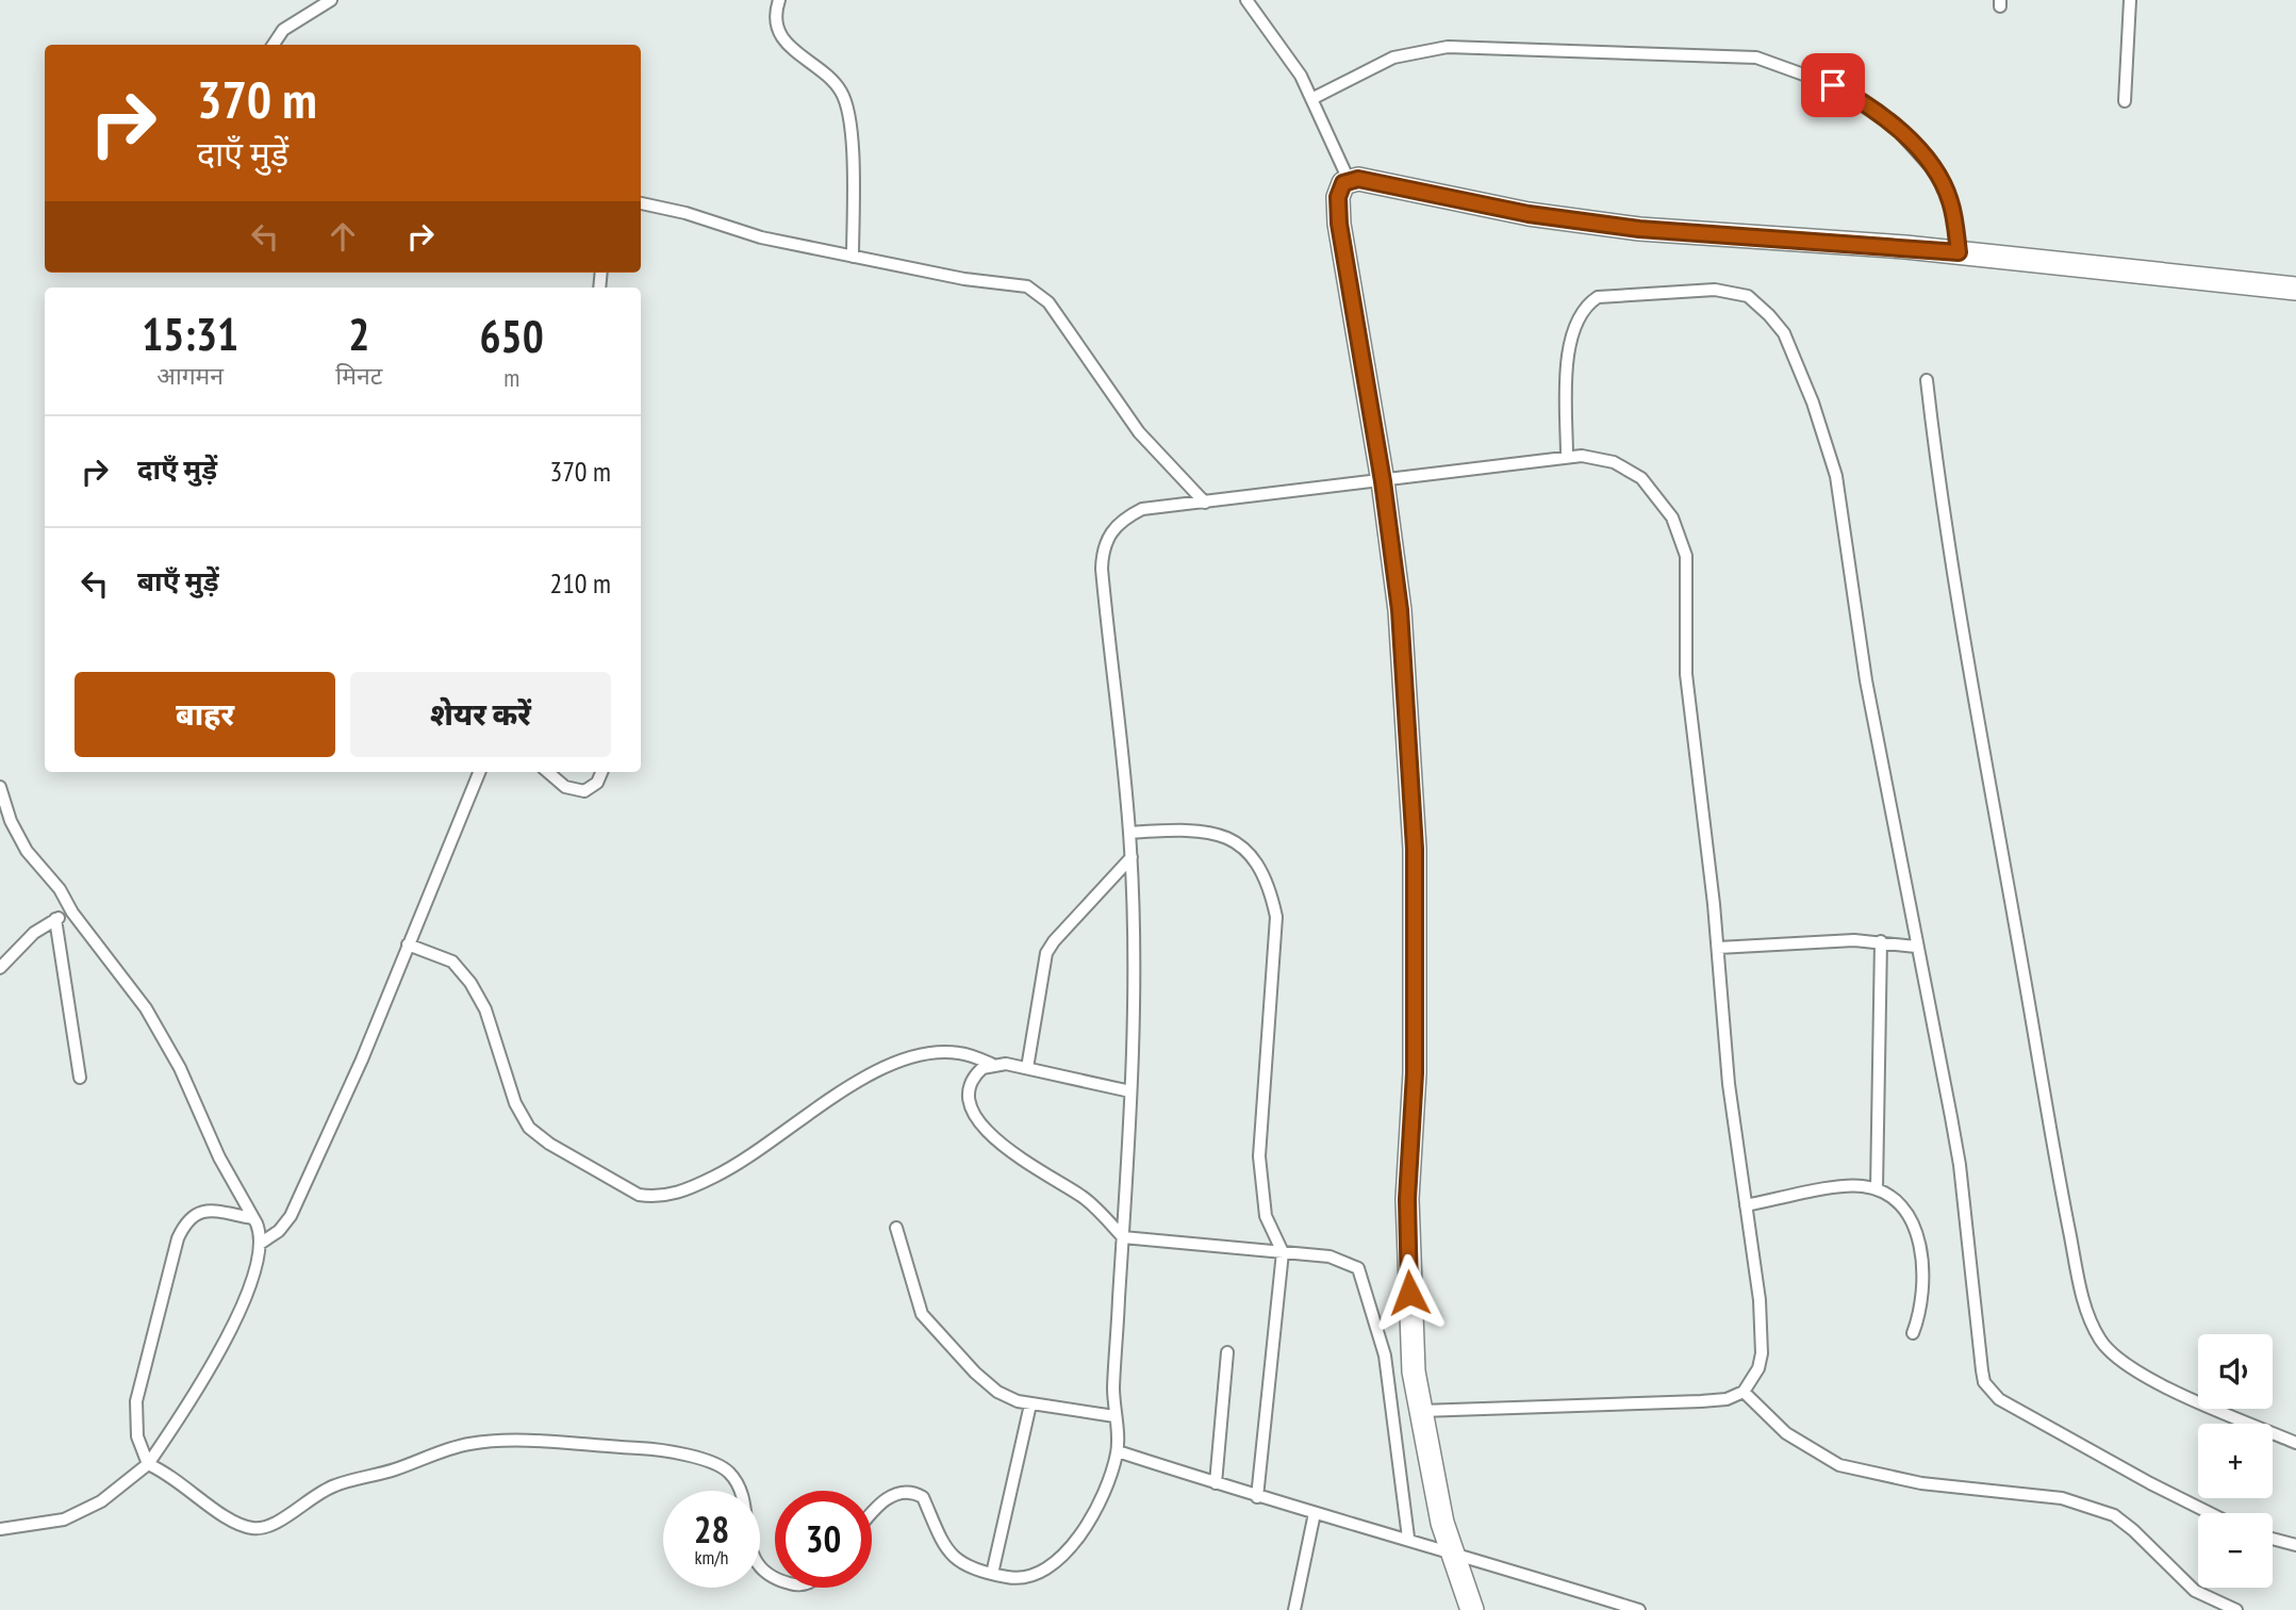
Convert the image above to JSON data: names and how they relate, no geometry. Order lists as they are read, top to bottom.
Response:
{
  "page": {
    "turn": ["370 m", "दाएँ मुड़ें"],
    "eta": [
      "15:31",
      "आगमन",
      "2",
      "मिनट",
      "650",
      "m"
    ],
    "list": [
      {
        "name": "दाएँ मुड़ें",
        "value": "370 m"
      },
      {
        "name": "बाएँ मुड़ें",
        "value": "210 m"
      }
    ],
    "buttons": ["बाहर", "शेयर करें"],
    "map_buttons": ["+", "−"],
    "speed": "28 km/h",
    "limit": "30"
  }
}
